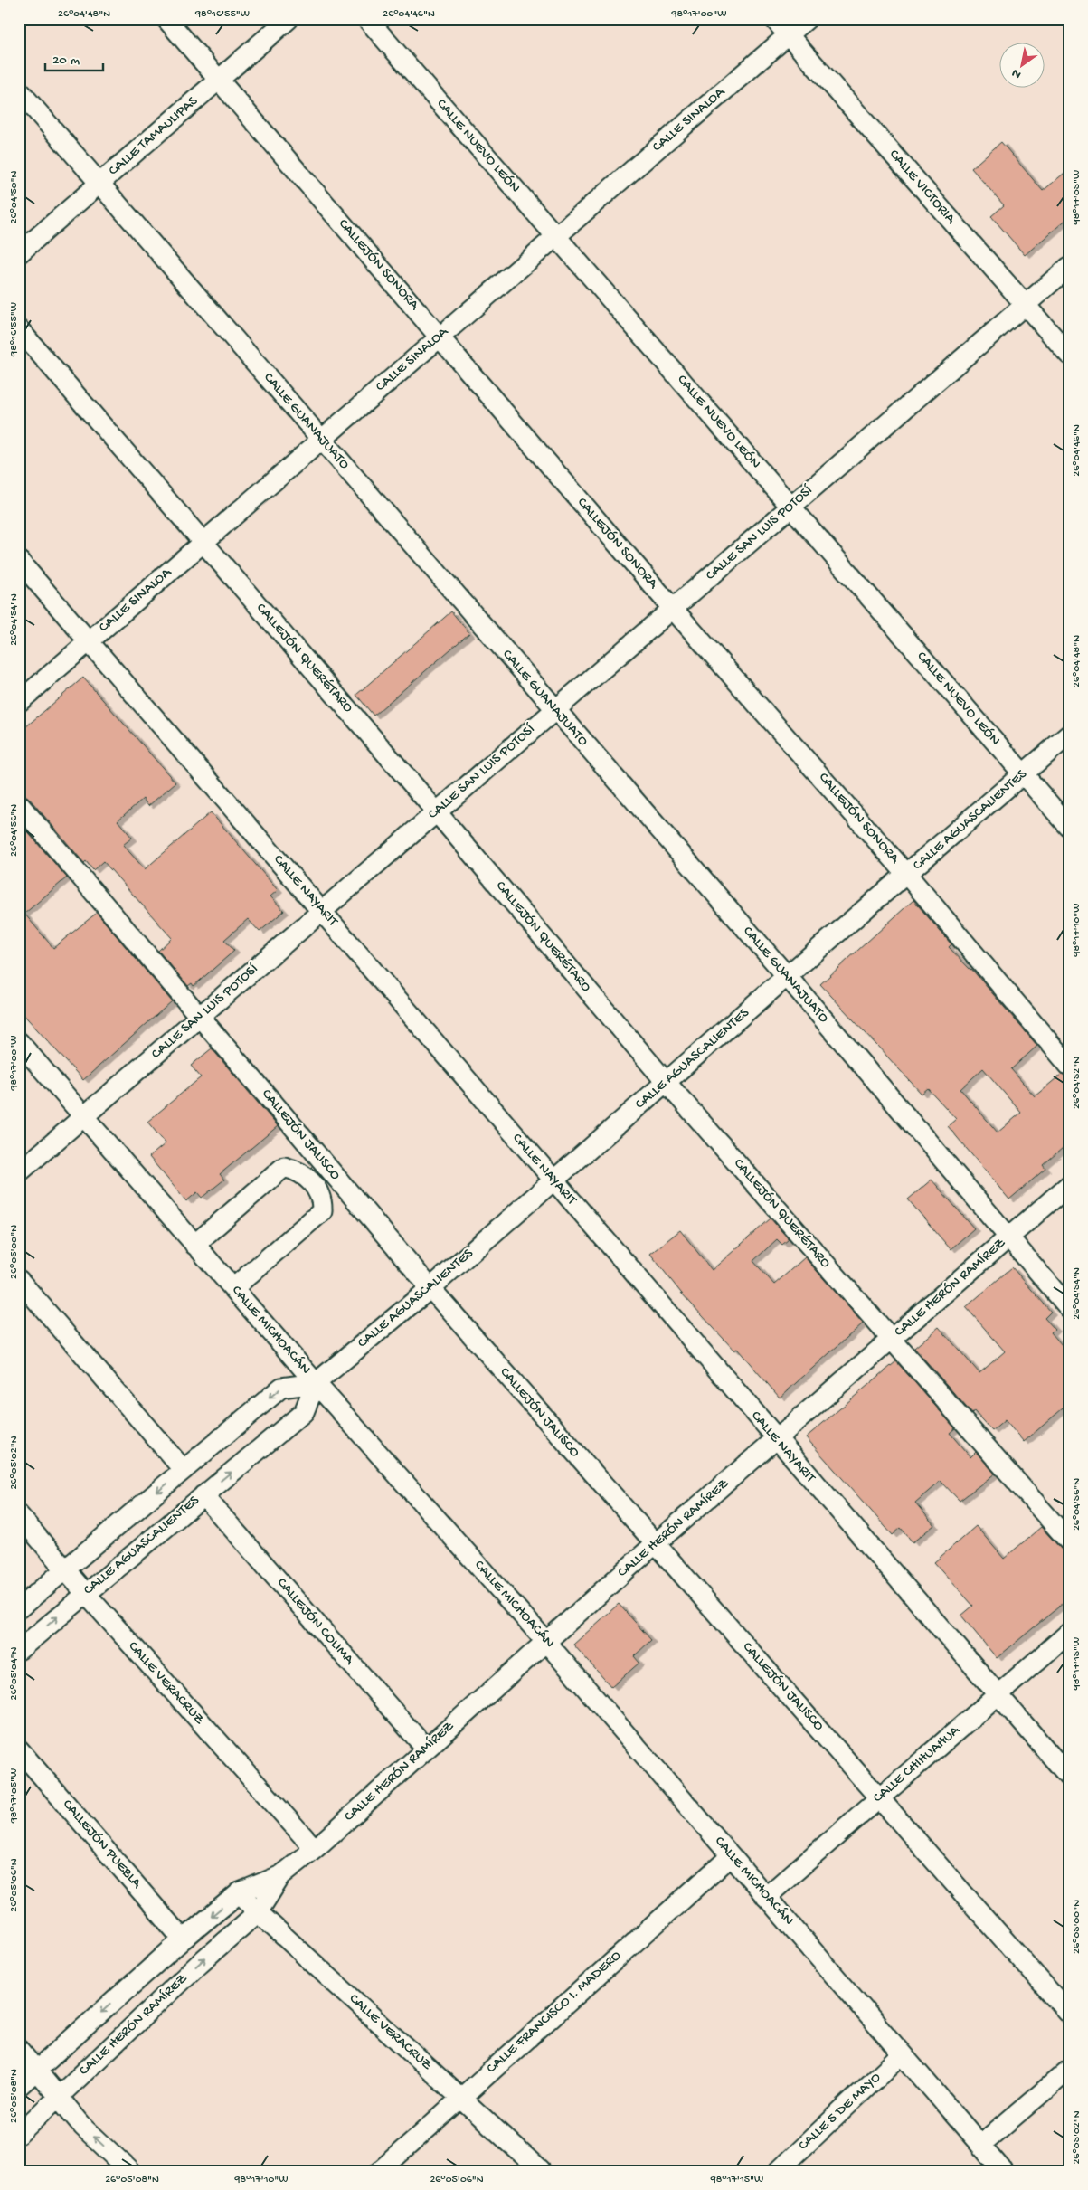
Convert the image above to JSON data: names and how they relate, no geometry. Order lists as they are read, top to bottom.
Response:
{
  "streets": {
    "street": [
      "CALLE SINALOA",
      "CALLE TAMAULIPAS",
      "CALLE NUEVO LEÓN",
      "CALLE VICTORIA",
      "CALLEJÓN SONORA",
      "CALLE GUANAJUATO",
      "CALLE SAN LUIS POTOSÍ",
      "CALLEJÓN QUERÉTARO",
      "CALLE AGUASCALIENTES",
      "CALLE NAYARIT",
      "CALLEJÓN JALISCO",
      "CALLE HERÓN RAMÍREZ",
      "CALLE MICHOACÁN",
      "CALLEJÓN COLIMA",
      "CALLE VERACRUZ",
      "CALLE CHIHUAHUA",
      "CALLEJÓN PUEBLA",
      "CALLE FRANCISCO I. MADERO",
      "CALLE 5 DE MAYO"
    ]
  },
  "crossings": [
    ["CALLE SINALOA", "CALLE NUEVO LEÓN"],
    ["CALLE SINALOA", "CALLE VICTORIA"],
    ["CALLE SINALOA", "CALLEJÓN SONORA"],
    ["CALLE SINALOA", "CALLE GUANAJUATO"],
    ["CALLE SINALOA", "CALLEJÓN QUERÉTARO"],
    ["CALLE SINALOA", "CALLE NAYARIT"],
    ["CALLE TAMAULIPAS", "CALLEJÓN SONORA"],
    ["CALLE TAMAULIPAS", "CALLE GUANAJUATO"],
    ["CALLE NUEVO LEÓN", "CALLE SAN LUIS POTOSÍ"],
    ["CALLE NUEVO LEÓN", "CALLE AGUASCALIENTES"],
    ["CALLE VICTORIA", "CALLE SAN LUIS POTOSÍ"],
    ["CALLEJÓN SONORA", "CALLE SAN LUIS POTOSÍ"],
    ["CALLEJÓN SONORA", "CALLE AGUASCALIENTES"],
    ["CALLE GUANAJUATO", "CALLE SAN LUIS POTOSÍ"],
    ["CALLE GUANAJUATO", "CALLE AGUASCALIENTES"],
    ["CALLE GUANAJUATO", "CALLE HERÓN RAMÍREZ"],
    ["CALLE SAN LUIS POTOSÍ", "CALLEJÓN QUERÉTARO"],
    ["CALLE SAN LUIS POTOSÍ", "CALLE NAYARIT"],
    ["CALLE SAN LUIS POTOSÍ", "CALLEJÓN JALISCO"],
    ["CALLE SAN LUIS POTOSÍ", "CALLE MICHOACÁN"],
    ["CALLEJÓN QUERÉTARO", "CALLE AGUASCALIENTES"],
    ["CALLEJÓN QUERÉTARO", "CALLE HERÓN RAMÍREZ"],
    ["CALLE AGUASCALIENTES", "CALLE NAYARIT"],
    ["CALLE AGUASCALIENTES", "CALLEJÓN JALISCO"],
    ["CALLE AGUASCALIENTES", "CALLE MICHOACÁN"],
    ["CALLE AGUASCALIENTES", "CALLEJÓN COLIMA"],
    ["CALLE AGUASCALIENTES", "CALLE VERACRUZ"],
    ["CALLE NAYARIT", "CALLE HERÓN RAMÍREZ"],
    ["CALLE NAYARIT", "CALLE CHIHUAHUA"],
    ["CALLEJÓN JALISCO", "CALLE HERÓN RAMÍREZ"],
    ["CALLEJÓN JALISCO", "CALLE CHIHUAHUA"],
    ["CALLE HERÓN RAMÍREZ", "CALLE MICHOACÁN"],
    ["CALLE HERÓN RAMÍREZ", "CALLEJÓN COLIMA"],
    ["CALLE HERÓN RAMÍREZ", "CALLE VERACRUZ"],
    ["CALLE HERÓN RAMÍREZ", "CALLEJÓN PUEBLA"],
    ["CALLE MICHOACÁN", "CALLE CHIHUAHUA"],
    ["CALLE MICHOACÁN", "CALLE FRANCISCO I. MADERO"],
    ["CALLE MICHOACÁN", "CALLE 5 DE MAYO"],
    ["CALLE VERACRUZ", "CALLE FRANCISCO I. MADERO"]
  ],
  "scale_bar": "20 m",
  "north": "bottom left",
  "coordinates": [
    "26°04'48\"N",
    "98°16'55\"W",
    "26°04'46\"N",
    "98°17'00\"W",
    "98°17'05\"W",
    "26°04'50\"N",
    "26°04'54\"N",
    "26°04'56\"N",
    "98°17'10\"W",
    "26°04'52\"N",
    "26°05'00\"N",
    "26°05'02\"N",
    "98°17'15\"W",
    "26°05'04\"N",
    "26°05'06\"N",
    "26°05'08\"N"
  ]
}
